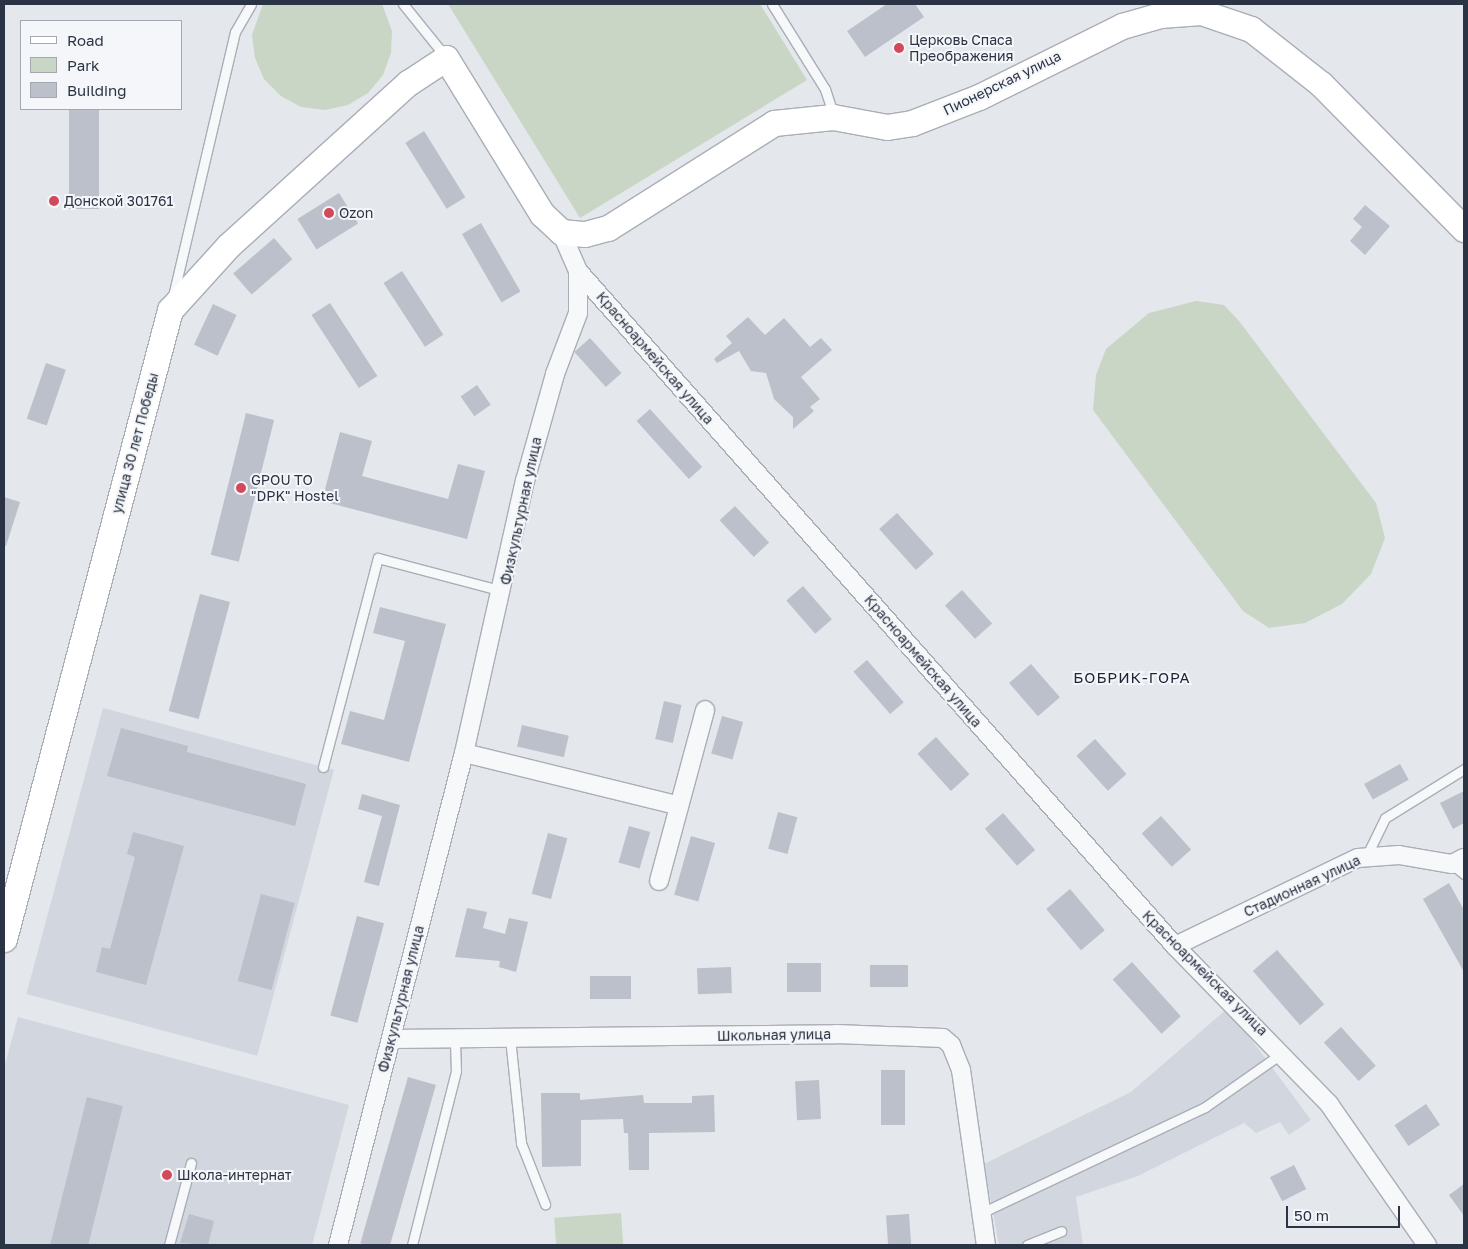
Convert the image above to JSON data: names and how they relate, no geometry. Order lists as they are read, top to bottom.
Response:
{
  "streets": {
    "main road": ["Пионерская улица", "Красноармейская улица", "улица 30 лет Победы"],
    "street": ["Физкультурная улица", "Стадионная улица", "Школьная улица"]
  },
  "crossings": [
    ["Пионерская улица", "Красноармейская улица"],
    ["Красноармейская улица", "улица 30 лет Победы"],
    ["Красноармейская улица", "Физкультурная улица"],
    ["Красноармейская улица", "Стадионная улица"],
    ["Физкультурная улица", "Школьная улица"]
  ],
  "districts": ["БОБРИК-ГОРА"],
  "places": [
    "Церковь Спаса Преображения",
    "Донской 301761",
    "Ozon",
    "GPOU TO \"DPK\" Hostel",
    "Школа-интернат"
  ],
  "legend": ["Road", "Park", "Building"],
  "scale_bar": "50 m"
}
